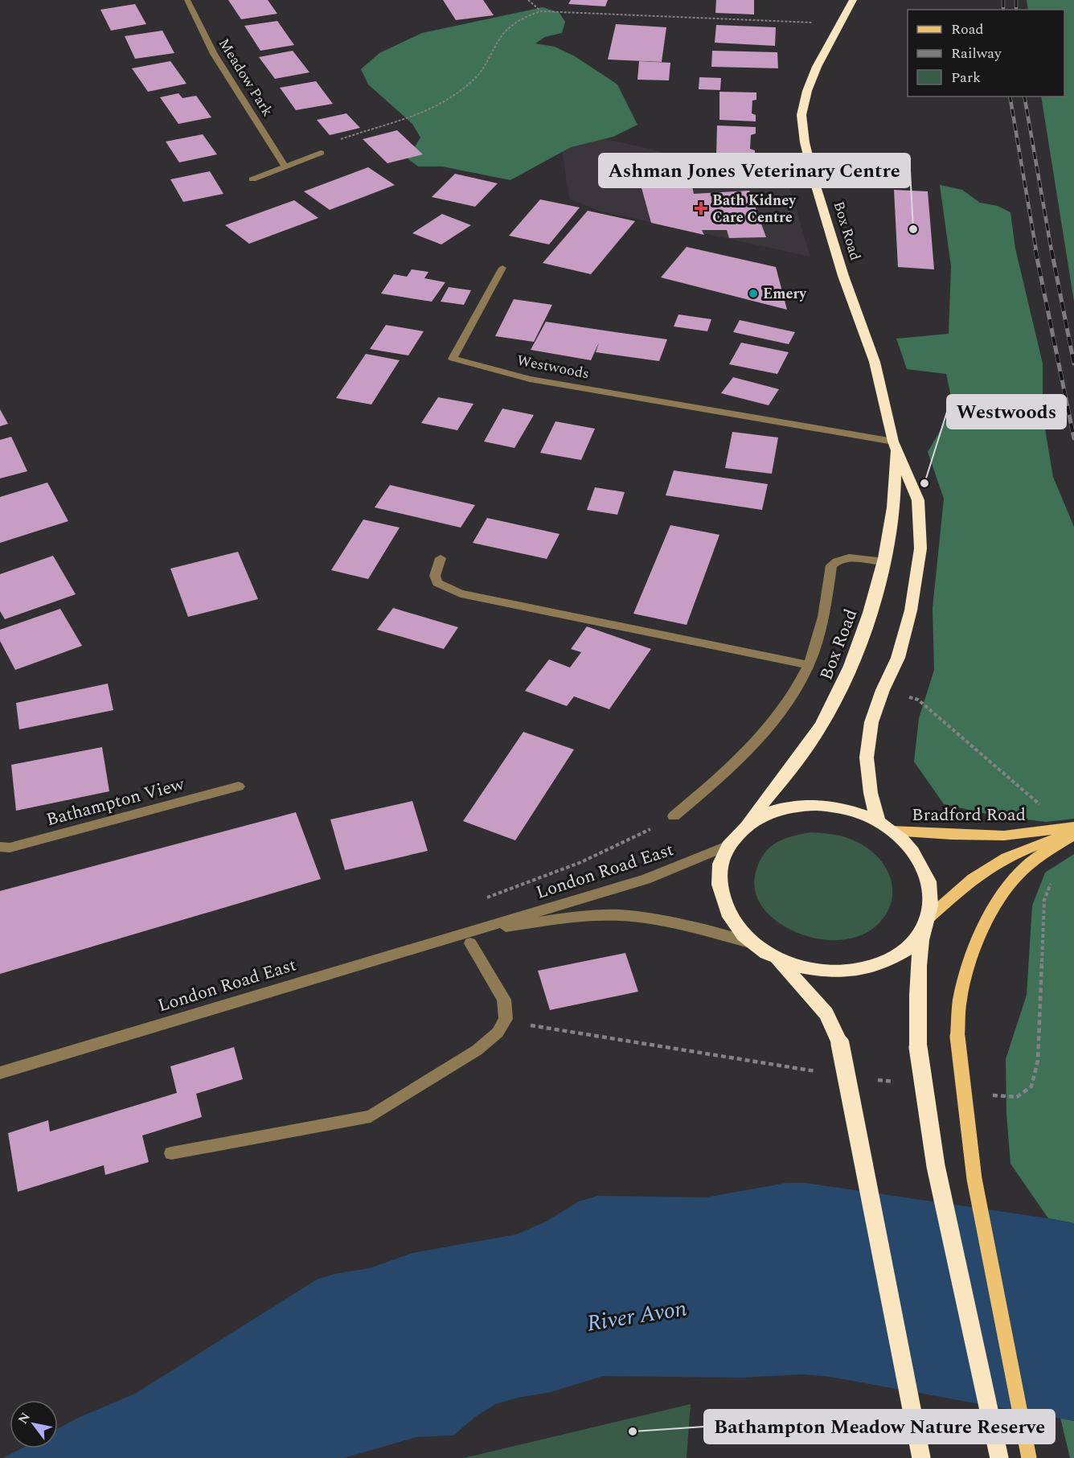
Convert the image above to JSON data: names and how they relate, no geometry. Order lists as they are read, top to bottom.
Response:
{
  "streets": {
    "highway": ["Box Road"],
    "main road": ["Bradford Road"],
    "street": [
      "Meadow Park",
      "Westwoods",
      "Bathampton View",
      "London Road East"
    ]
  },
  "crossings": [
    ["Box Road", "Westwoods"],
    ["Box Road", "London Road East"]
  ],
  "water": ["River Avon"],
  "places": {
    "health": ["Bath Kidney Care Centre"],
    "other": [
      "Ashman Jones Veterinary Centre",
      "Emery",
      "Westwoods",
      "Bathampton Meadow Nature Reserve"
    ]
  },
  "legend": ["Road", "Railway", "Park"],
  "north": "top left"
}
